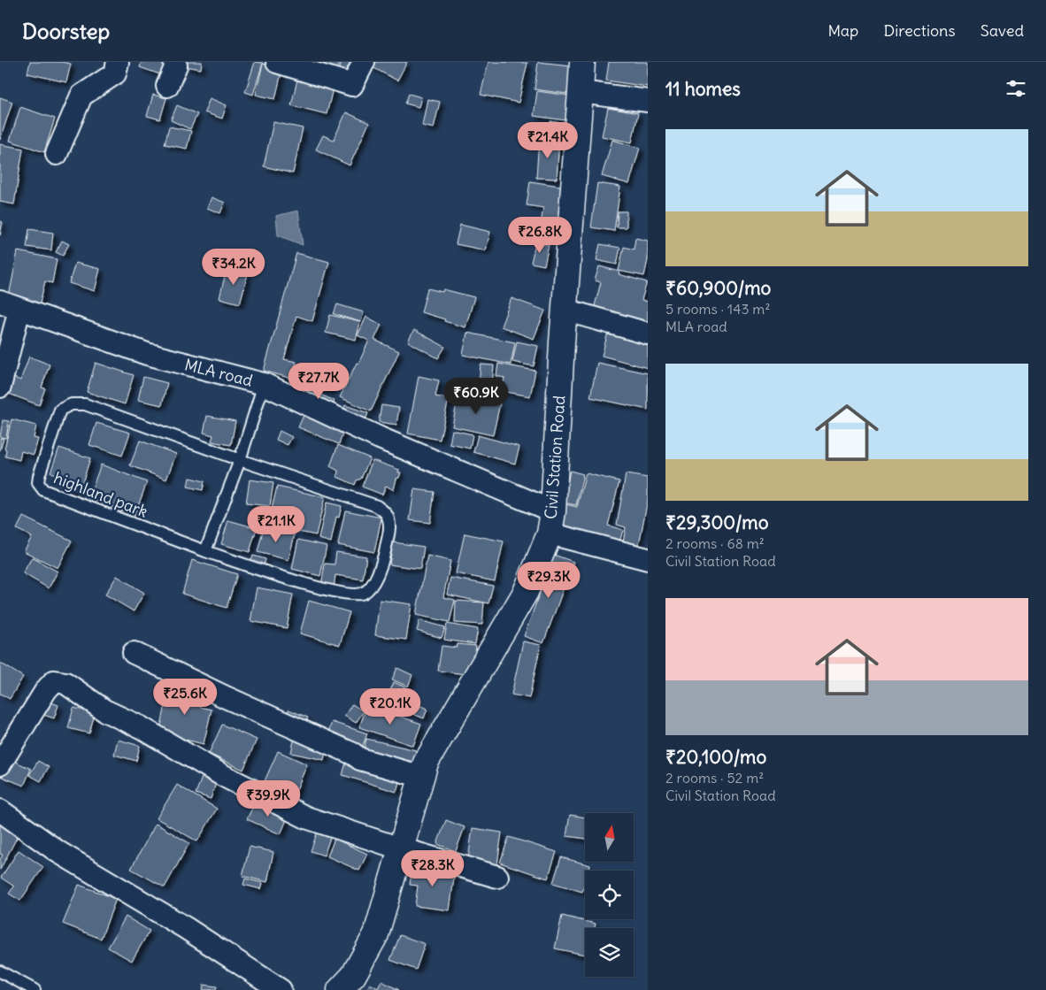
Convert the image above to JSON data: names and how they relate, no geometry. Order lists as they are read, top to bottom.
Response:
{
  "streets": {
    "main road": ["Civil Station Road"],
    "street": ["MLA road"],
    "lane": ["highland park"]
  },
  "crossings": [
    ["MLA road", "Civil Station Road"]
  ],
  "north": "top",
  "page": {
    "header": "Doorstep",
    "nav": ["Map", "Directions", "Saved"],
    "heading": "11 homes",
    "list": [
      {
        "name": "₹60,900/mo",
        "note": "5 rooms · 143 m² · MLA road"
      },
      {
        "name": "₹29,300/mo",
        "note": "2 rooms · 68 m² · Civil Station Road"
      },
      {
        "name": "₹20,100/mo",
        "note": "2 rooms · 52 m² · Civil Station Road"
      }
    ],
    "price": [
      "₹21.4K",
      "₹26.8K",
      "₹34.2K",
      "₹27.7K",
      "₹60.9K",
      "₹21.1K",
      "₹29.3K",
      "₹25.6K",
      "₹20.1K",
      "₹39.9K",
      "₹28.3K"
    ]
  }
}
